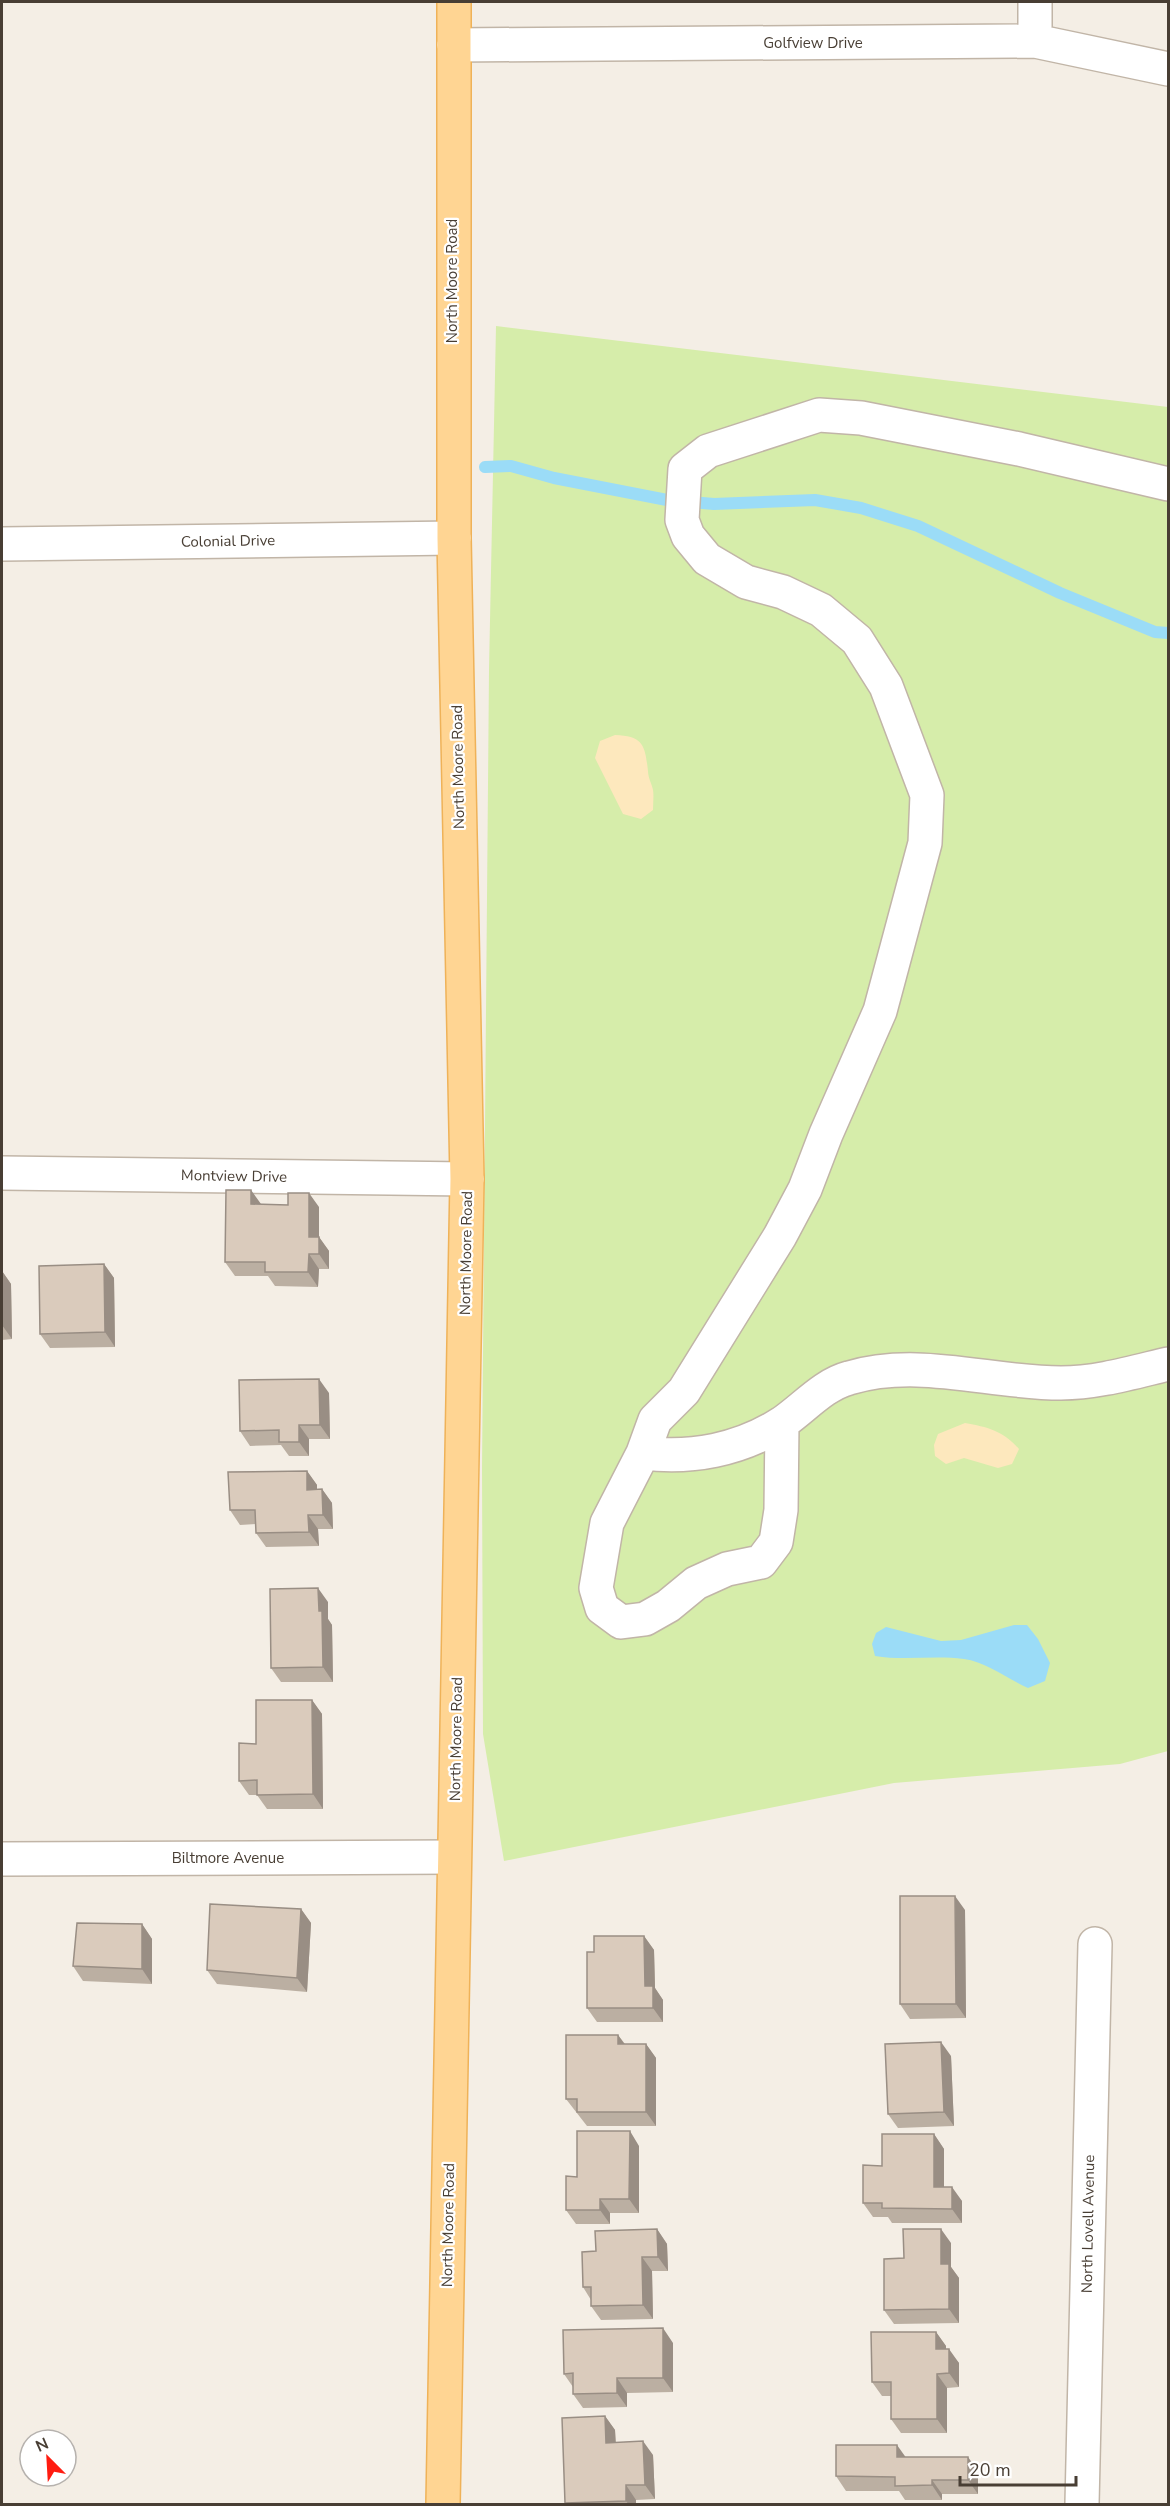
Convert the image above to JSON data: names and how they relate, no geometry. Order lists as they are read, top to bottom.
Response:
{
  "streets": {
    "main road": ["North Moore Road"],
    "street": [
      "Golfview Drive",
      "Colonial Drive",
      "Montview Drive",
      "Biltmore Avenue",
      "North Lovell Avenue"
    ]
  },
  "crossings": [
    ["Golfview Drive", "North Moore Road"],
    ["North Moore Road", "Colonial Drive"],
    ["North Moore Road", "Montview Drive"],
    ["North Moore Road", "Biltmore Avenue"]
  ],
  "scale_bar": "20 m",
  "north": "top left"
}
